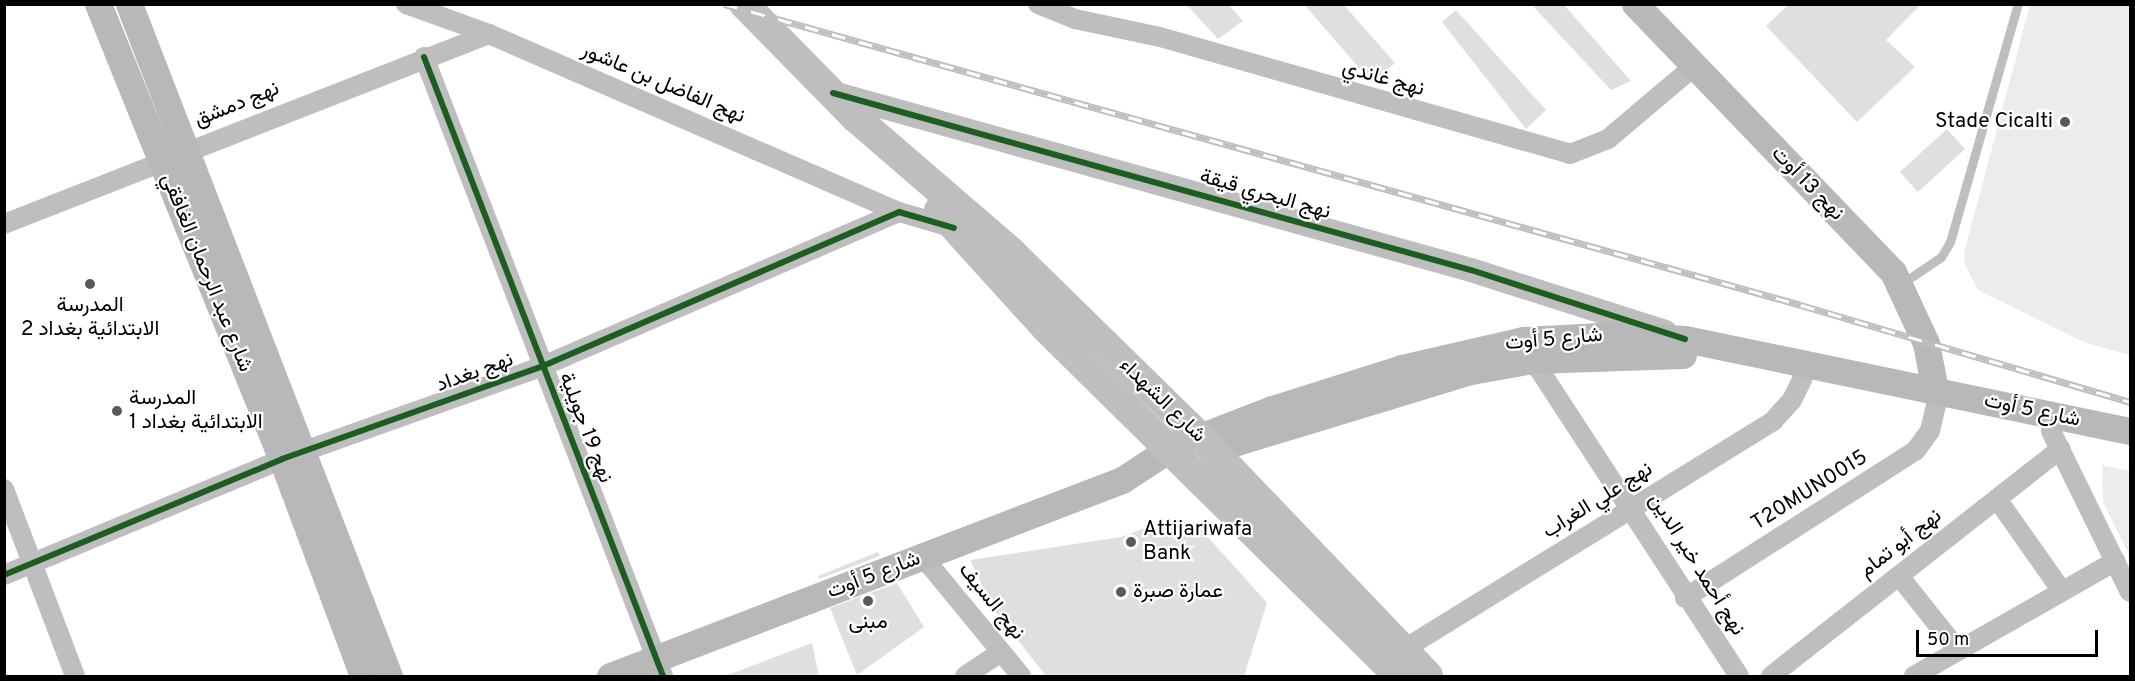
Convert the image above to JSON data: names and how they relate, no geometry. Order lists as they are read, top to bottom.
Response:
{
  "streets": {
    "main road": [
      "نهج 13 أوت",
      "شارع عبد الرحمان الغافقي",
      "شارع 5 أوت",
      "شارع الشهداء"
    ],
    "street": [
      "نهج غاندي",
      "نهج الفاضل بن عاشور",
      "نهج دمشق",
      "نهج البحري قيقة",
      "نهج بغداد",
      "نهج 19 جويلية",
      "T20MUN0015",
      "نهج علي الغراب",
      "نهج أبو تمام",
      "نهج أحمد خير الدين",
      "نهج السيف"
    ]
  },
  "crossings": [
    ["نهج غاندي", "نهج 13 أوت"],
    ["نهج الفاضل بن عاشور", "نهج دمشق"],
    ["نهج الفاضل بن عاشور", "نهج بغداد"],
    ["نهج دمشق", "شارع عبد الرحمان الغافقي"],
    ["نهج دمشق", "نهج 19 جويلية"],
    ["نهج 13 أوت", "شارع 5 أوت"],
    ["نهج 13 أوت", "T20MUN0015"],
    ["نهج البحري قيقة", "شارع 5 أوت"],
    ["نهج البحري قيقة", "شارع الشهداء"],
    ["شارع عبد الرحمان الغافقي", "نهج بغداد"],
    ["شارع 5 أوت", "شارع الشهداء"],
    ["شارع 5 أوت", "نهج 19 جويلية"],
    ["شارع 5 أوت", "T20MUN0015"],
    ["شارع 5 أوت", "نهج علي الغراب"],
    ["شارع 5 أوت", "نهج أبو تمام"],
    ["شارع 5 أوت", "نهج أحمد خير الدين"],
    ["شارع 5 أوت", "نهج السيف"],
    ["نهج بغداد", "نهج 19 جويلية"],
    ["شارع الشهداء", "نهج علي الغراب"],
    ["T20MUN0015", "نهج أحمد خير الدين"],
    ["نهج علي الغراب", "نهج أحمد خير الدين"]
  ],
  "places": [
    "Stade Cicalti",
    "المدرسة الابتدائية بغداد 2",
    "المدرسة الابتدائية بغداد 1",
    "Attijariwafa Bank",
    "عمارة صبرة",
    "مبنى"
  ],
  "scale_bar": "50 m"
}
